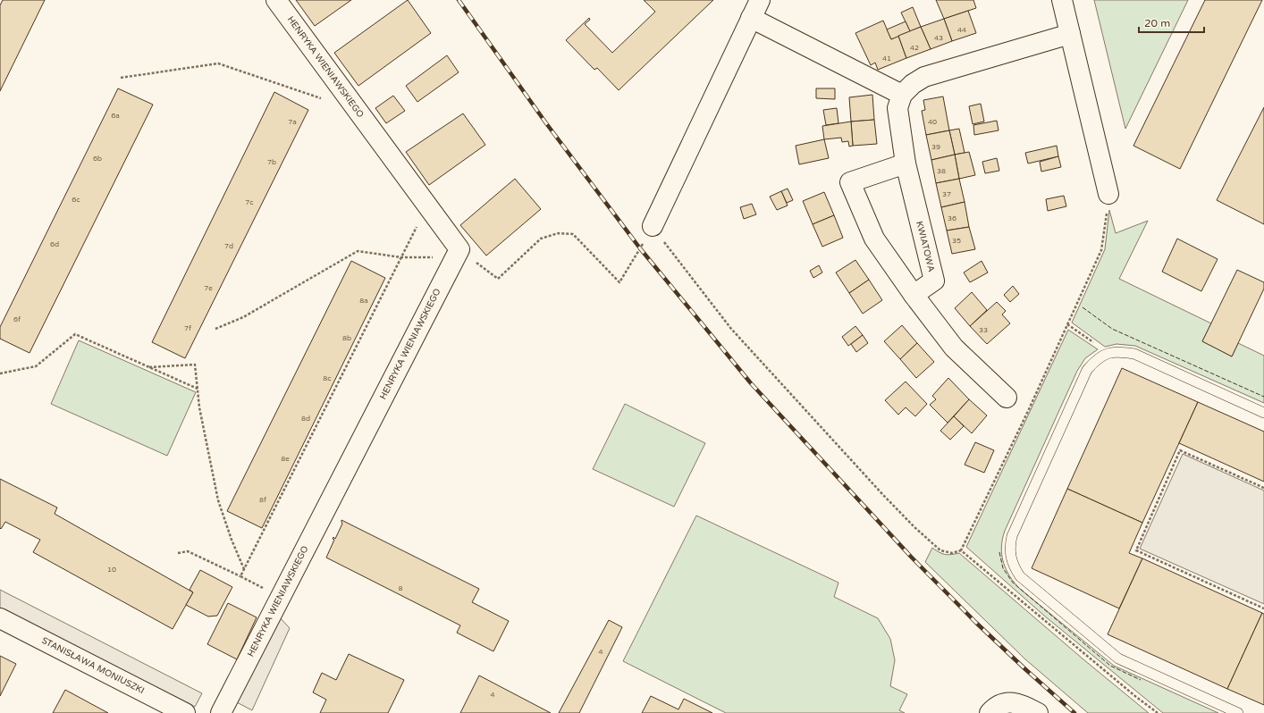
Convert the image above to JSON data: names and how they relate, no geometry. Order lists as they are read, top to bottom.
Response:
{
  "streets": {
    "street": ["HENRYKA WIENIAWSKIEGO", "KWIATOWA", "STANISŁAWA MONIUSZKI"]
  },
  "house_numbers": [
    "44",
    "43",
    "42",
    "41",
    "6a",
    "7a",
    "40",
    "39",
    "6b",
    "7b",
    "38",
    "37",
    "6c",
    "7c",
    "36",
    "35",
    "6d",
    "7d",
    "7e",
    "8a",
    "6f",
    "7f",
    "33",
    "8b",
    "8c",
    "8d",
    "8e",
    "8f",
    "10",
    "8",
    "4",
    "4"
  ],
  "scale_bar": "20 m"
}
